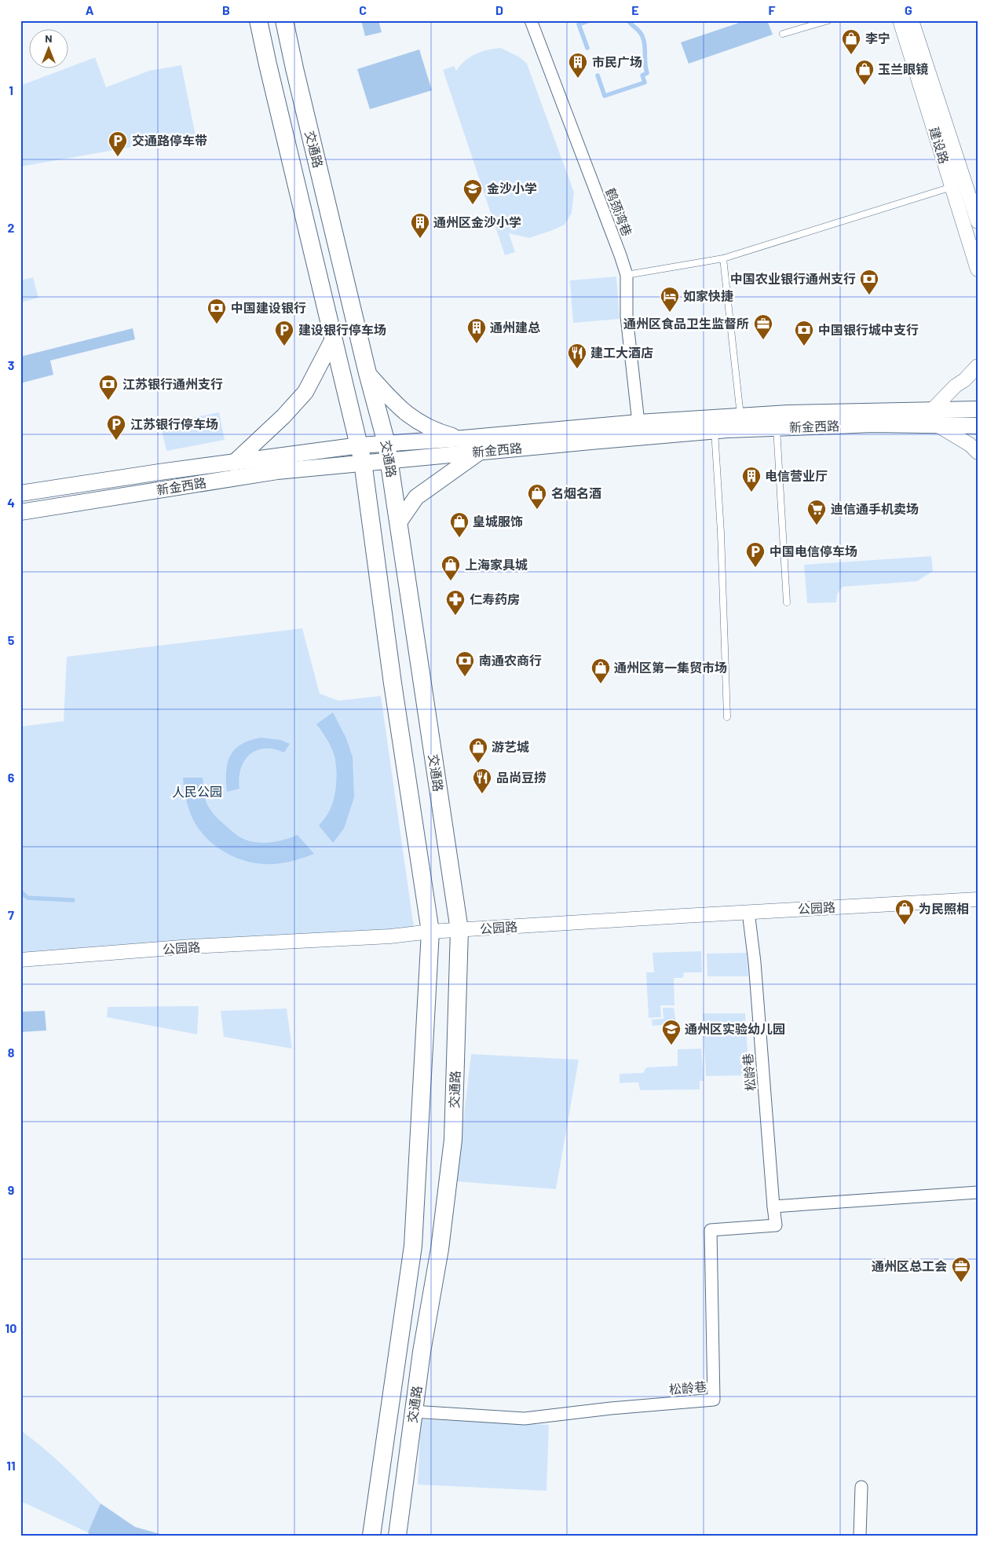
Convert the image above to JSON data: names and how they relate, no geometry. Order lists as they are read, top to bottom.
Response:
{
  "streets": {
    "main road": ["交通路", "新金西路"],
    "street": [
      "建设路",
      "鹤颈湾巷",
      "公园路",
      "松龄巷"
    ]
  },
  "crossings": [
    ["交通路", "新金西路"],
    ["交通路", "公园路"],
    ["交通路", "松龄巷"],
    ["鹤颈湾巷", "新金西路"],
    ["公园路", "松龄巷"]
  ],
  "parks": ["人民公园"],
  "places": {
    "shop": [
      "李宁",
      "玉兰眼镜",
      "名烟名酒",
      "皇城服饰",
      "上海家具城",
      "通州区第一集贸市场",
      "游艺城",
      "为民照相"
    ],
    "building": [
      "市民广场",
      "通州区金沙小学",
      "通州建总",
      "电信营业厅"
    ],
    "parking": [
      "交通路停车带",
      "建设银行停车场",
      "江苏银行停车场",
      "中国电信停车场"
    ],
    "school or university": ["金沙小学", "通州区实验幼儿园"],
    "bank": [
      "中国农业银行通州支行",
      "中国建设银行",
      "中国银行城中支行",
      "江苏银行通州支行",
      "南通农商行"
    ],
    "hotel": ["如家快捷"],
    "office": ["通州区食品卫生监督所", "通州区总工会"],
    "restaurant": ["建工大酒店", "品尚豆捞"],
    "supermarket": ["迪信通手机卖场"],
    "pharmacy": ["仁寿药房"]
  },
  "north": "top",
  "grid": {
    "columns": [
      "A",
      "B",
      "C",
      "D",
      "E",
      "F",
      "G"
    ],
    "rows": [
      "1",
      "2",
      "3",
      "4",
      "5",
      "6",
      "7",
      "8",
      "9",
      "10",
      "11"
    ]
  }
}
